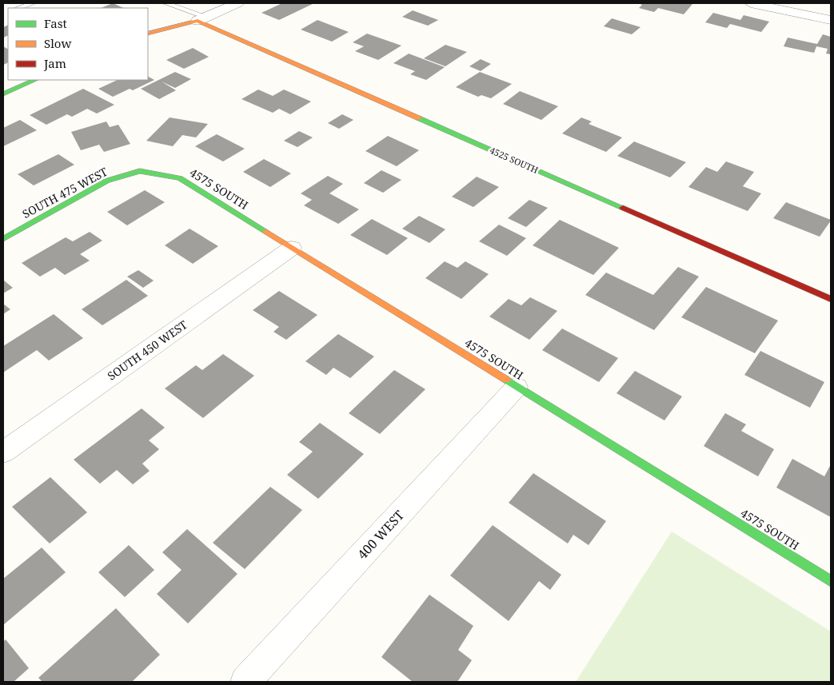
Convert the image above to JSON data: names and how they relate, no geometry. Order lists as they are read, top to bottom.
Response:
{
  "streets": {
    "street": [
      "4525 SOUTH",
      "4575 SOUTH",
      "SOUTH 475 WEST",
      "SOUTH 450 WEST",
      "400 WEST"
    ]
  },
  "crossings": [
    ["4575 SOUTH", "SOUTH 475 WEST"],
    ["4575 SOUTH", "SOUTH 450 WEST"],
    ["4575 SOUTH", "400 WEST"]
  ],
  "legend": ["Fast", "Slow", "Jam"]
}
